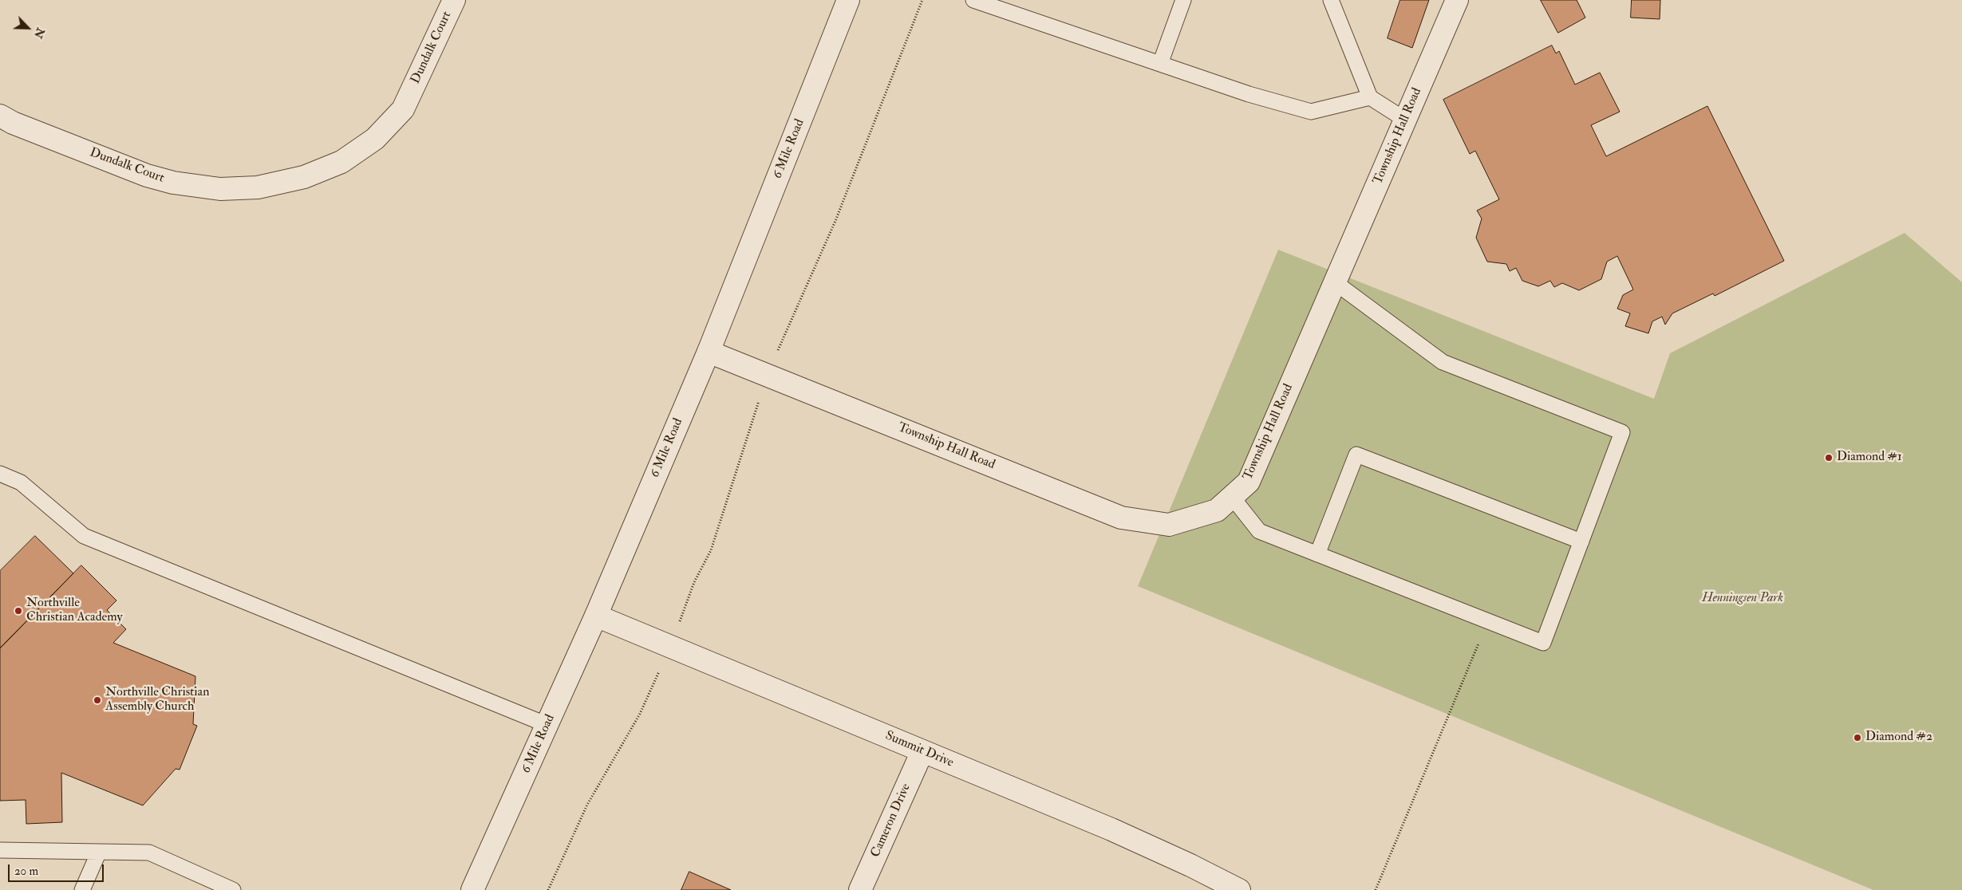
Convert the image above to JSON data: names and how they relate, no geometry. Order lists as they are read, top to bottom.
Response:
{
  "streets": {
    "street": [
      "Dundalk Court",
      "Township Hall Road",
      "6 Mile Road",
      "Summit Drive",
      "Cameron Drive"
    ]
  },
  "crossings": [
    ["Township Hall Road", "6 Mile Road"],
    ["6 Mile Road", "Summit Drive"],
    ["Summit Drive", "Cameron Drive"]
  ],
  "parks": ["Henningsen Park"],
  "places": [
    "Diamond #1",
    "Northville Christian Academy",
    "Northville Christian Assembly Church",
    "Diamond #2"
  ],
  "scale_bar": "20 m",
  "north": "bottom right"
}
